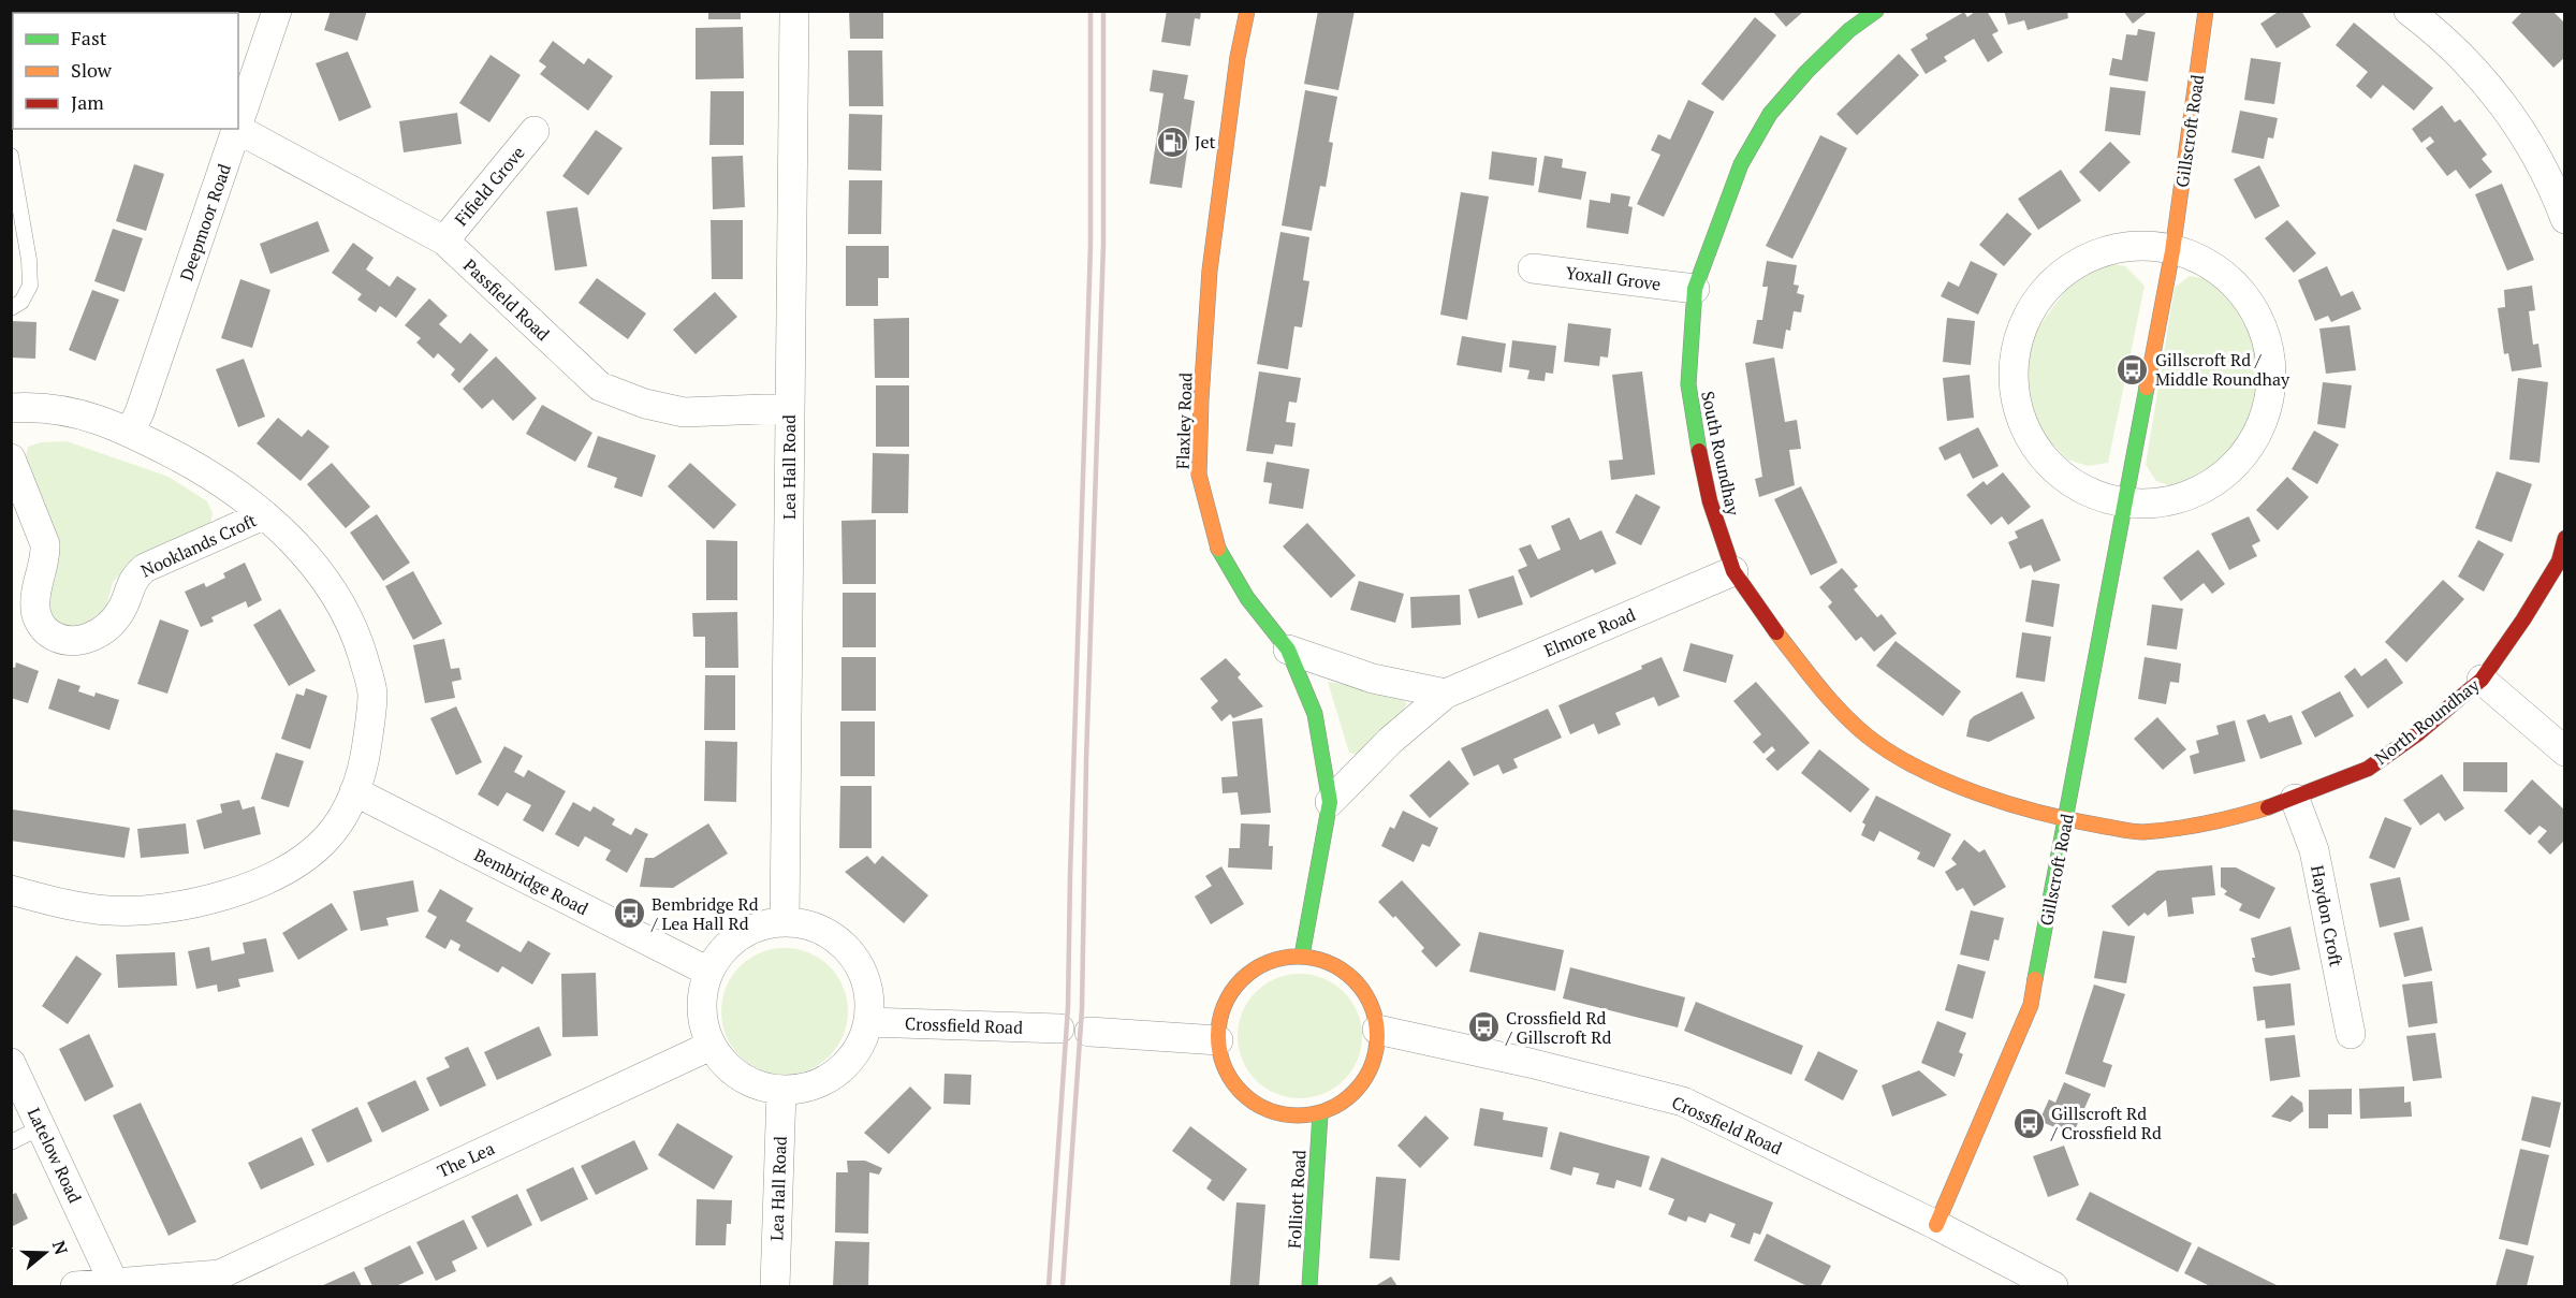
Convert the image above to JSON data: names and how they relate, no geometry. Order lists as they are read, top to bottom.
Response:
{
  "streets": {
    "street": [
      "Gillscroft Road",
      "Fifield Grove",
      "Deepmoor Road",
      "Yoxall Grove",
      "Passfield Road",
      "Flaxley Road",
      "South Roundhay",
      "Lea Hall Road",
      "Nooklands Croft",
      "Elmore Road",
      "North Roundhay",
      "Bembridge Road",
      "Haydon Croft",
      "Crossfield Road",
      "Latelow Road",
      "The Lea",
      "Folliott Road"
    ]
  },
  "crossings": [
    ["Gillscroft Road", "South Roundhay"],
    ["Gillscroft Road", "North Roundhay"],
    ["Gillscroft Road", "Crossfield Road"],
    ["Fifield Grove", "Passfield Road"],
    ["Deepmoor Road", "Passfield Road"],
    ["Yoxall Grove", "South Roundhay"],
    ["Passfield Road", "Lea Hall Road"],
    ["Flaxley Road", "Elmore Road"],
    ["Flaxley Road", "Crossfield Road"],
    ["Flaxley Road", "Folliott Road"],
    ["South Roundhay", "Elmore Road"],
    ["South Roundhay", "North Roundhay"],
    ["Lea Hall Road", "Bembridge Road"],
    ["Lea Hall Road", "Crossfield Road"],
    ["Lea Hall Road", "The Lea"],
    ["North Roundhay", "Haydon Croft"],
    ["Bembridge Road", "Crossfield Road"],
    ["Bembridge Road", "The Lea"],
    ["Crossfield Road", "The Lea"],
    ["Crossfield Road", "Folliott Road"],
    ["Latelow Road", "The Lea"]
  ],
  "places": {
    "fuel station": ["Jet"],
    "bus stop": [
      "Gillscroft Rd / Middle Roundhay",
      "Bembridge Rd / Lea Hall Rd",
      "Crossfield Rd / Gillscroft Rd",
      "Gillscroft Rd / Crossfield Rd"
    ]
  },
  "legend": ["Fast", "Slow", "Jam"],
  "north": "right"
}
